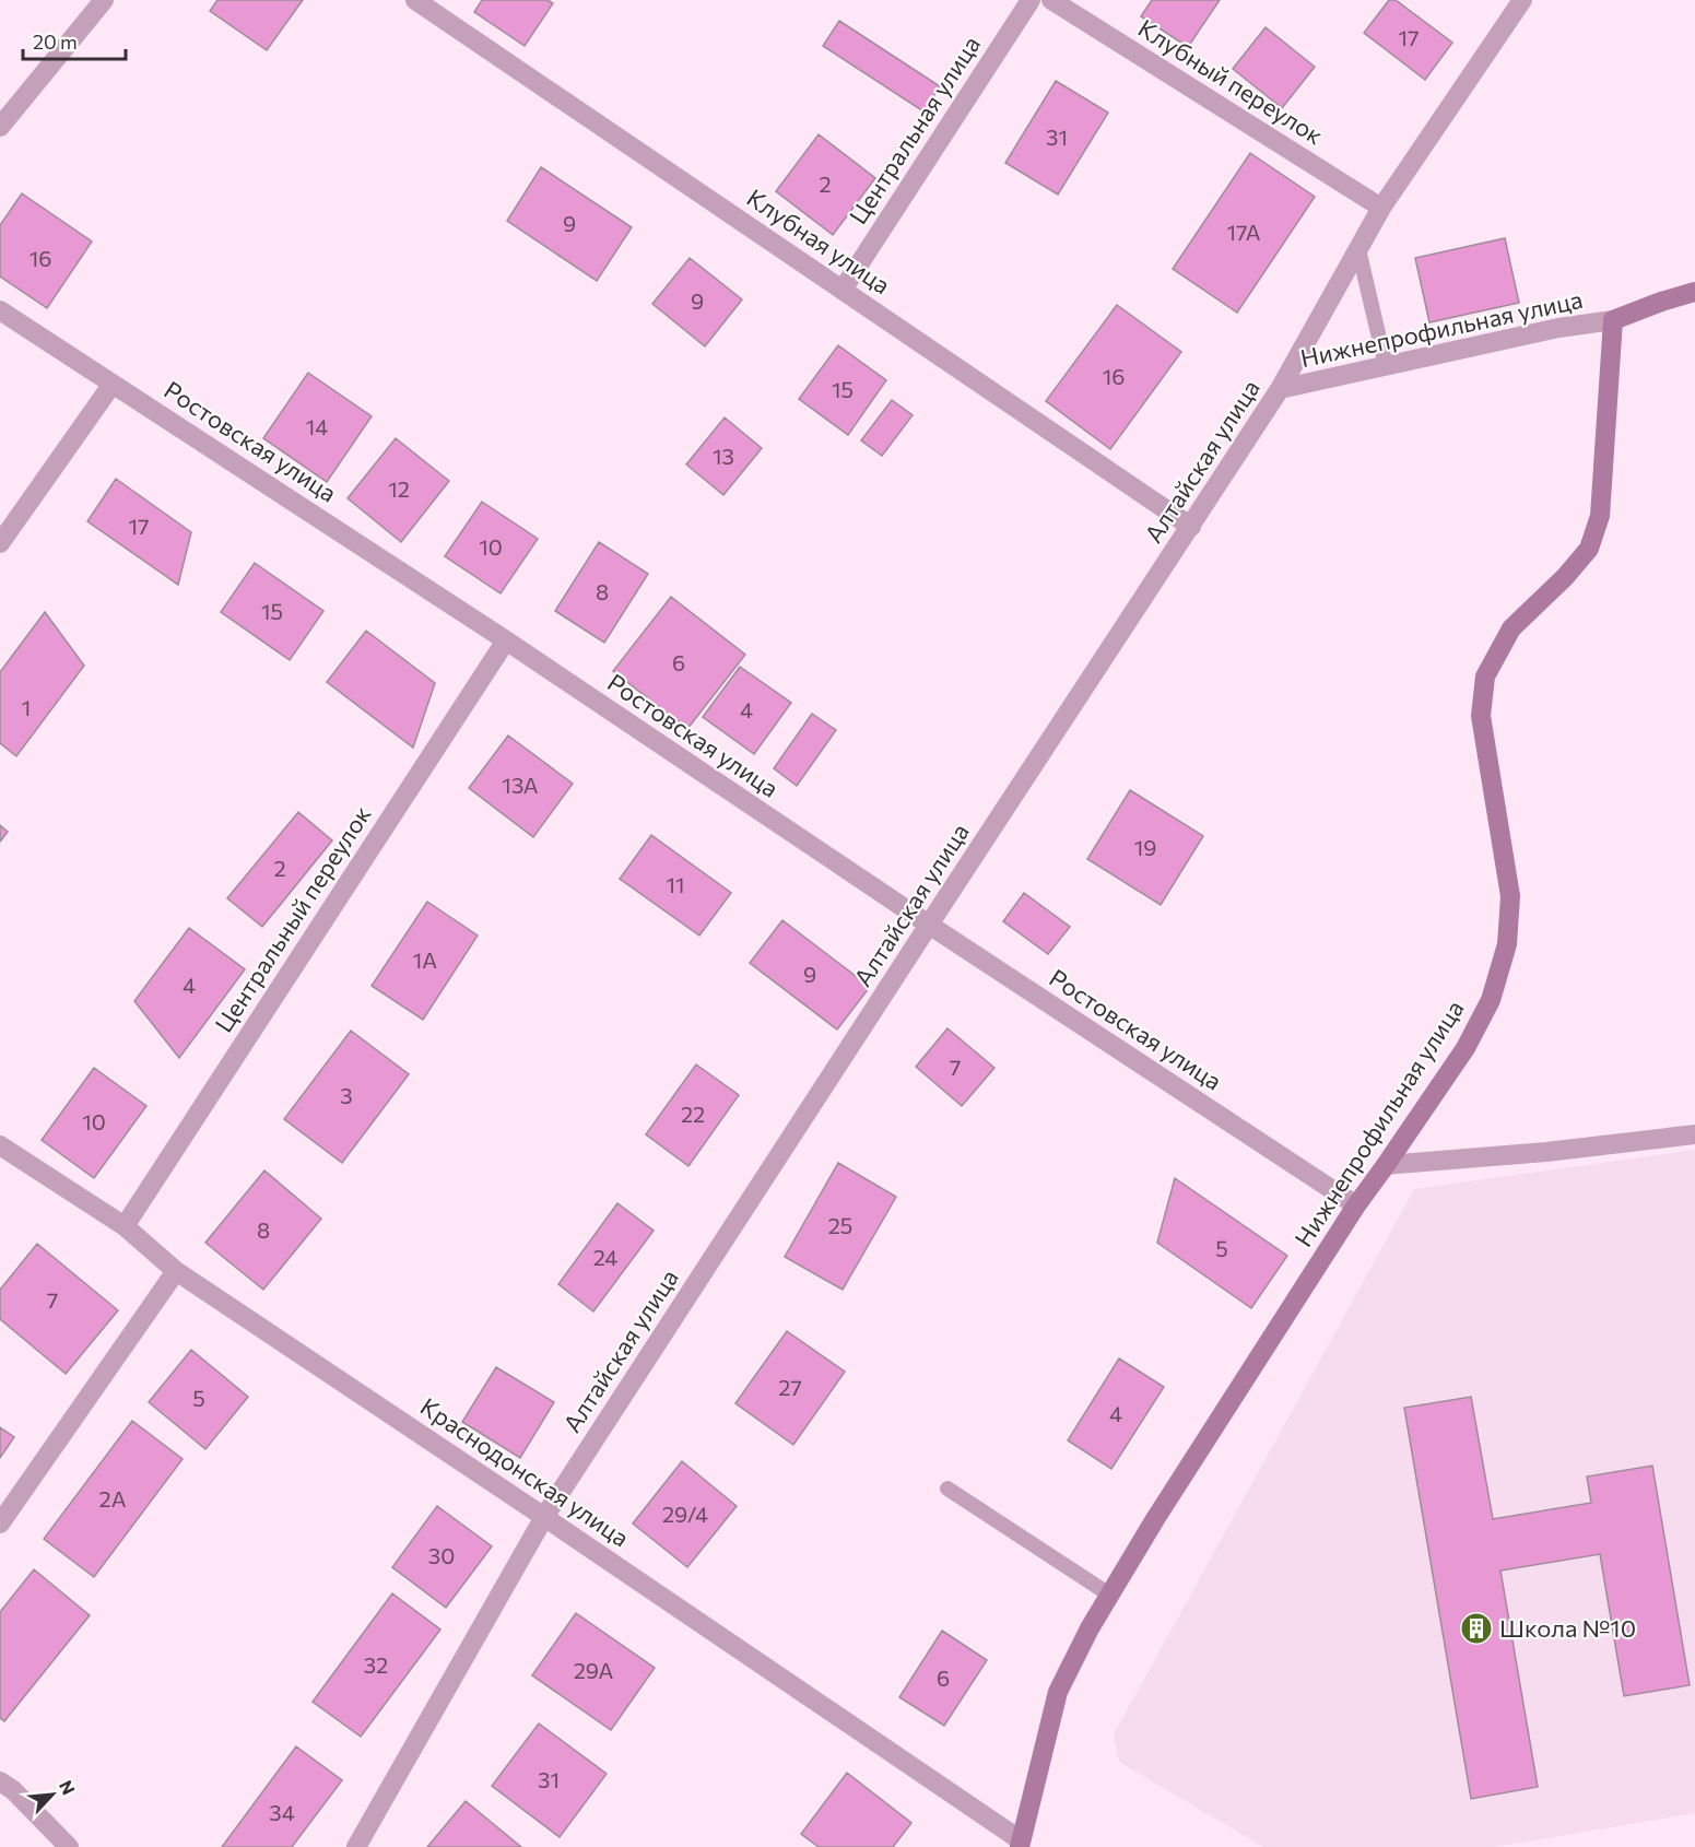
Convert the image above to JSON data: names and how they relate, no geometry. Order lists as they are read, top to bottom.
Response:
{
  "streets": {
    "street": [
      "Клубный переулок",
      "Центральная улица",
      "Клубная улица",
      "Нижнепрофильная улица",
      "Ростовская улица",
      "Алтайская улица",
      "Центральный переулок",
      "Краснодонская улица"
    ]
  },
  "crossings": [
    ["Клубный переулок", "Алтайская улица"],
    ["Центральная улица", "Клубная улица"],
    ["Клубная улица", "Алтайская улица"],
    ["Нижнепрофильная улица", "Ростовская улица"],
    ["Нижнепрофильная улица", "Алтайская улица"],
    ["Нижнепрофильная улица", "Краснодонская улица"],
    ["Ростовская улица", "Алтайская улица"],
    ["Ростовская улица", "Центральный переулок"],
    ["Алтайская улица", "Краснодонская улица"],
    ["Центральный переулок", "Краснодонская улица"]
  ],
  "places": {
    "building": ["Школа №10"]
  },
  "house_numbers": [
    "17",
    "31",
    "2",
    "9",
    "17А",
    "16",
    "9",
    "16",
    "15",
    "14",
    "13",
    "12",
    "17",
    "10",
    "8",
    "15",
    "6",
    "1",
    "4",
    "13А",
    "19",
    "2",
    "11",
    "1А",
    "9",
    "4",
    "7",
    "3",
    "22",
    "10",
    "25",
    "8",
    "5",
    "24",
    "7",
    "27",
    "5",
    "4",
    "2А",
    "29/4",
    "30",
    "32",
    "29А",
    "6",
    "31",
    "34"
  ],
  "scale_bar": "20 m",
  "north": "top right"
}
